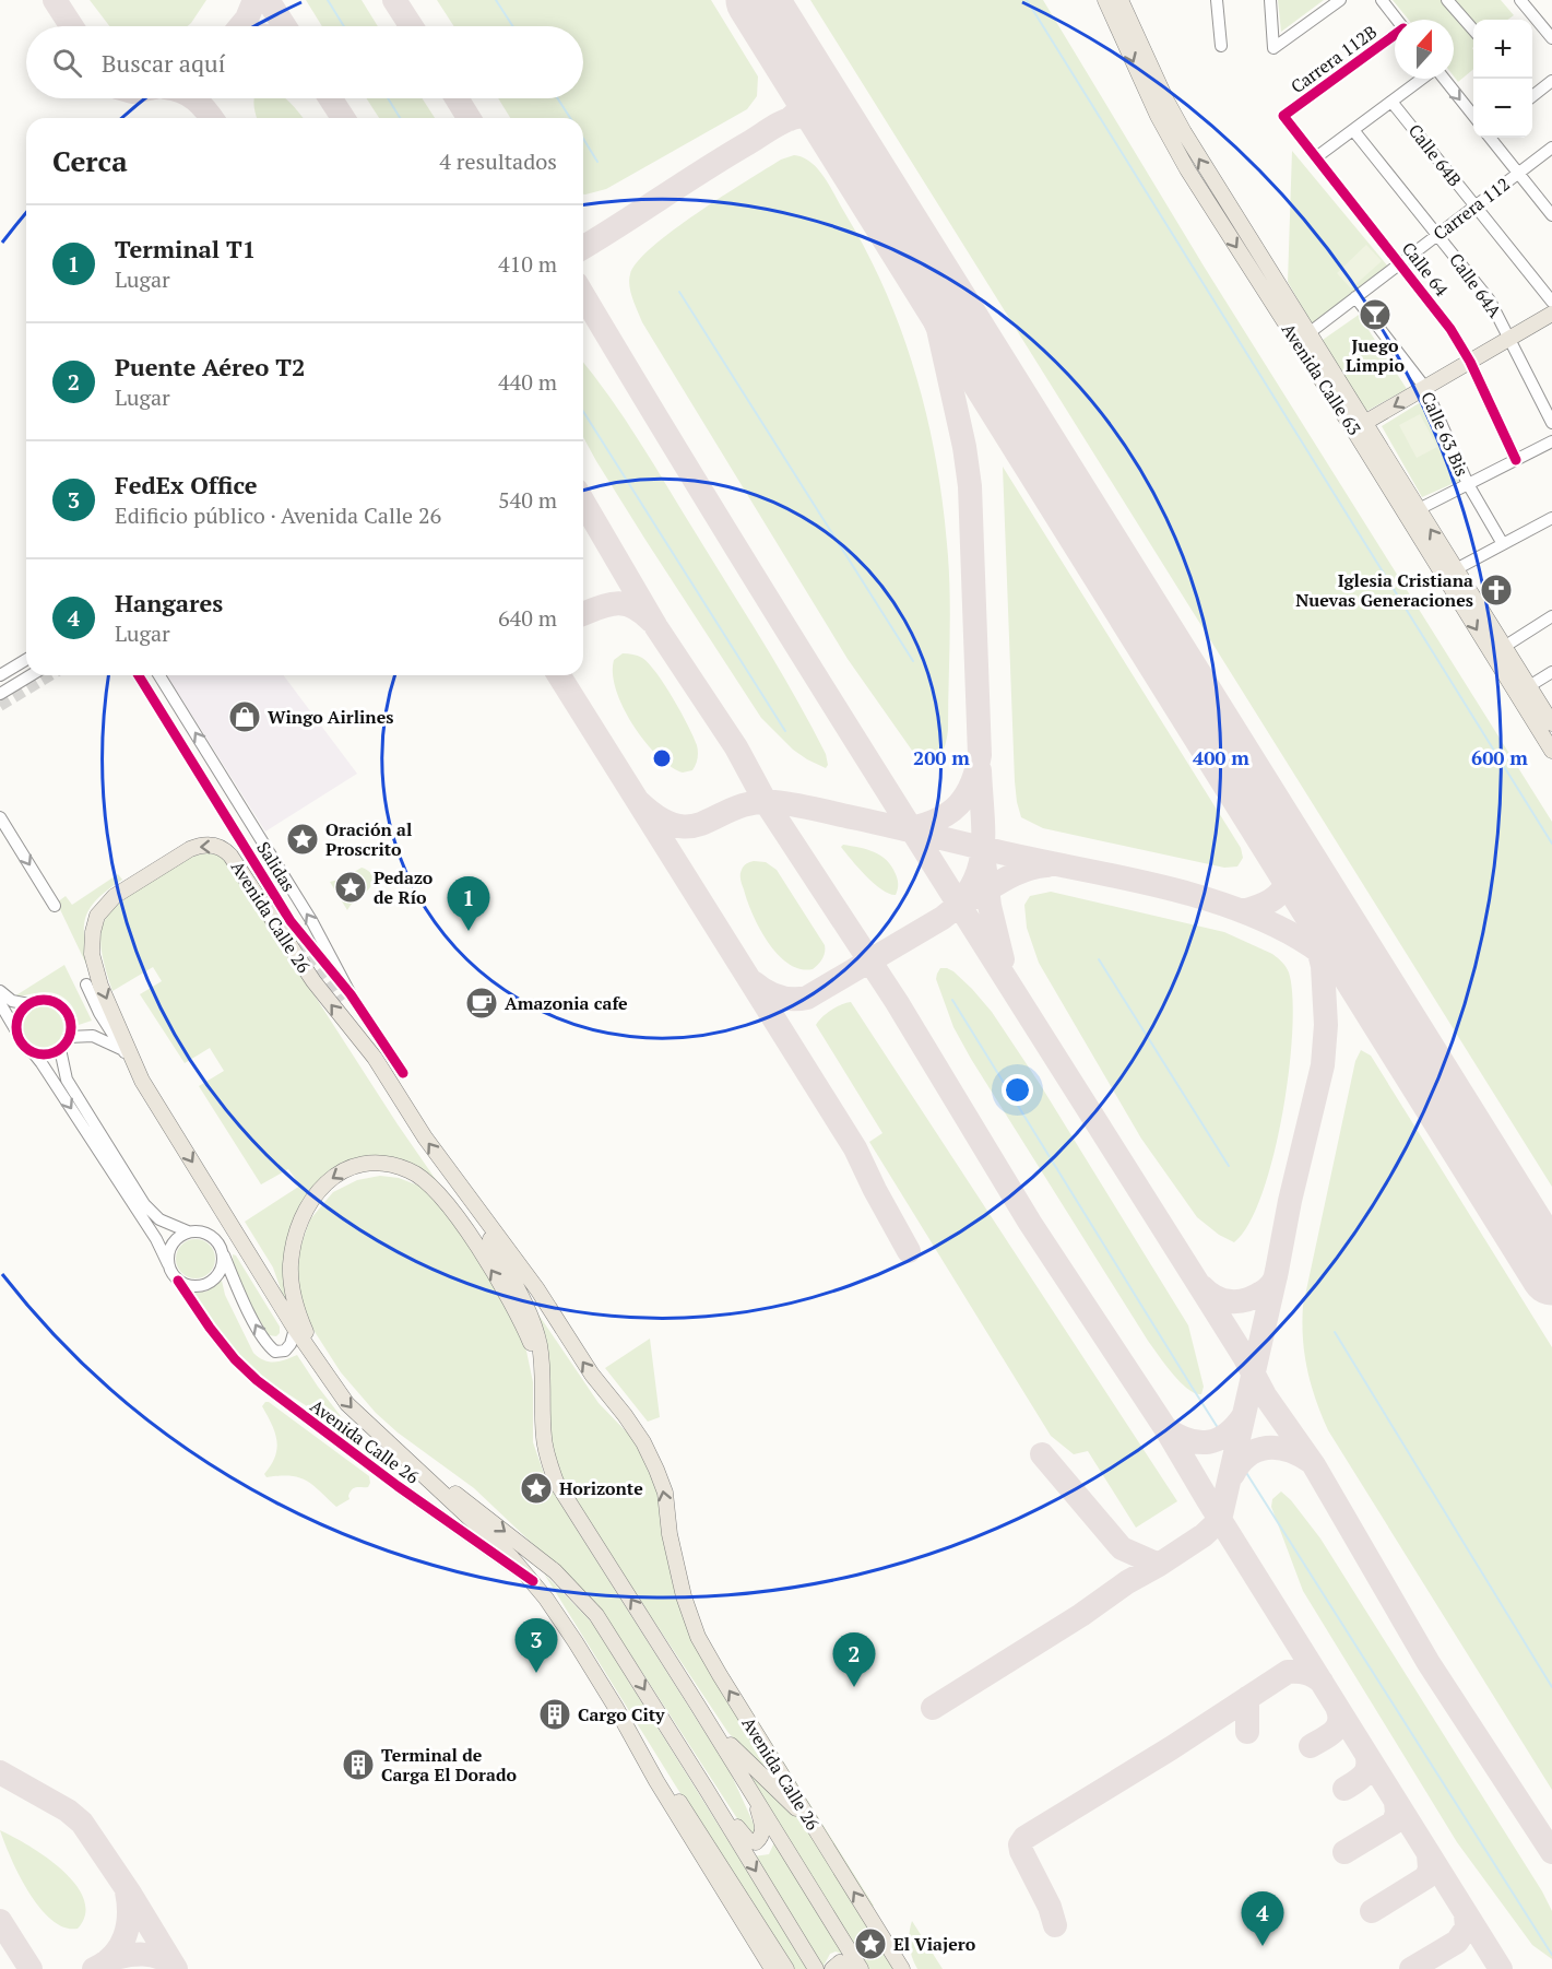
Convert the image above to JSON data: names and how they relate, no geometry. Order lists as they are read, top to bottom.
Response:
{
  "streets": {
    "main road": ["Avenida Calle 63", "Avenida Calle 26"],
    "street": [
      "Carrera 112B",
      "Calle 64B",
      "Carrera 112",
      "Calle 64",
      "Calle 64A",
      "Calle 63 Bis",
      "Salidas"
    ]
  },
  "crossings": [
    ["Carrera 112B", "Calle 64"],
    ["Calle 64B", "Carrera 112"],
    ["Carrera 112", "Calle 64"],
    ["Carrera 112", "Calle 64A"],
    ["Carrera 112", "Avenida Calle 63"],
    ["Carrera 112", "Calle 63 Bis"]
  ],
  "places": {
    "bar": ["Juego Limpio"],
    "church": ["Iglesia Cristiana Nuevas Generaciones"],
    "shop": ["Wingo Airlines"],
    "place": [
      "Oración al Proscrito",
      "Pedazo de Río",
      "Horizonte",
      "El Viajero"
    ],
    "cafe": ["Amazonia cafe"],
    "building": ["Cargo City", "Terminal de Carga El Dorado"]
  },
  "north": "top",
  "page": {
    "map_buttons": ["+", "−"],
    "search": "Buscar aquí",
    "heading": ["Cerca", "4 resultados"],
    "list": [
      {
        "mark": "1",
        "name": "Terminal T1",
        "note": "Lugar",
        "value": "410 m"
      },
      {
        "mark": "2",
        "name": "Puente Aéreo T2",
        "note": "Lugar",
        "value": "440 m"
      },
      {
        "mark": "3",
        "name": "FedEx Office",
        "note": "Edificio público · Avenida Calle 26",
        "value": "540 m"
      },
      {
        "mark": "4",
        "name": "Hangares",
        "note": "Lugar",
        "value": "640 m"
      }
    ],
    "pins": [
      "1",
      "3",
      "2",
      "4"
    ]
  },
  "rings": ["200 m", "400 m", "600 m"]
}
